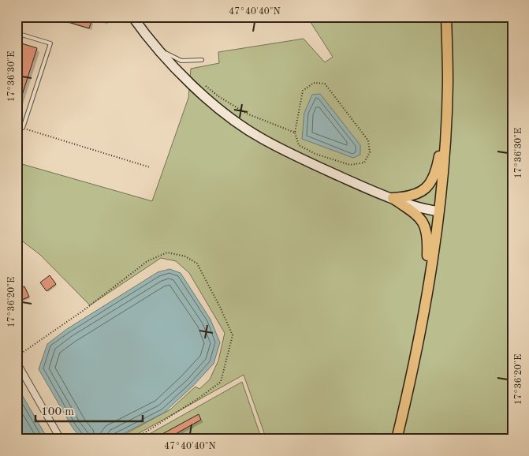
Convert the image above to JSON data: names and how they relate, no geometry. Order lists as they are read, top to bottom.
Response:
{
  "scale_bar": "100 m",
  "coordinates": ["47°40'40\"N", "17°36'30\"E", "17°36'20\"E"]
}
